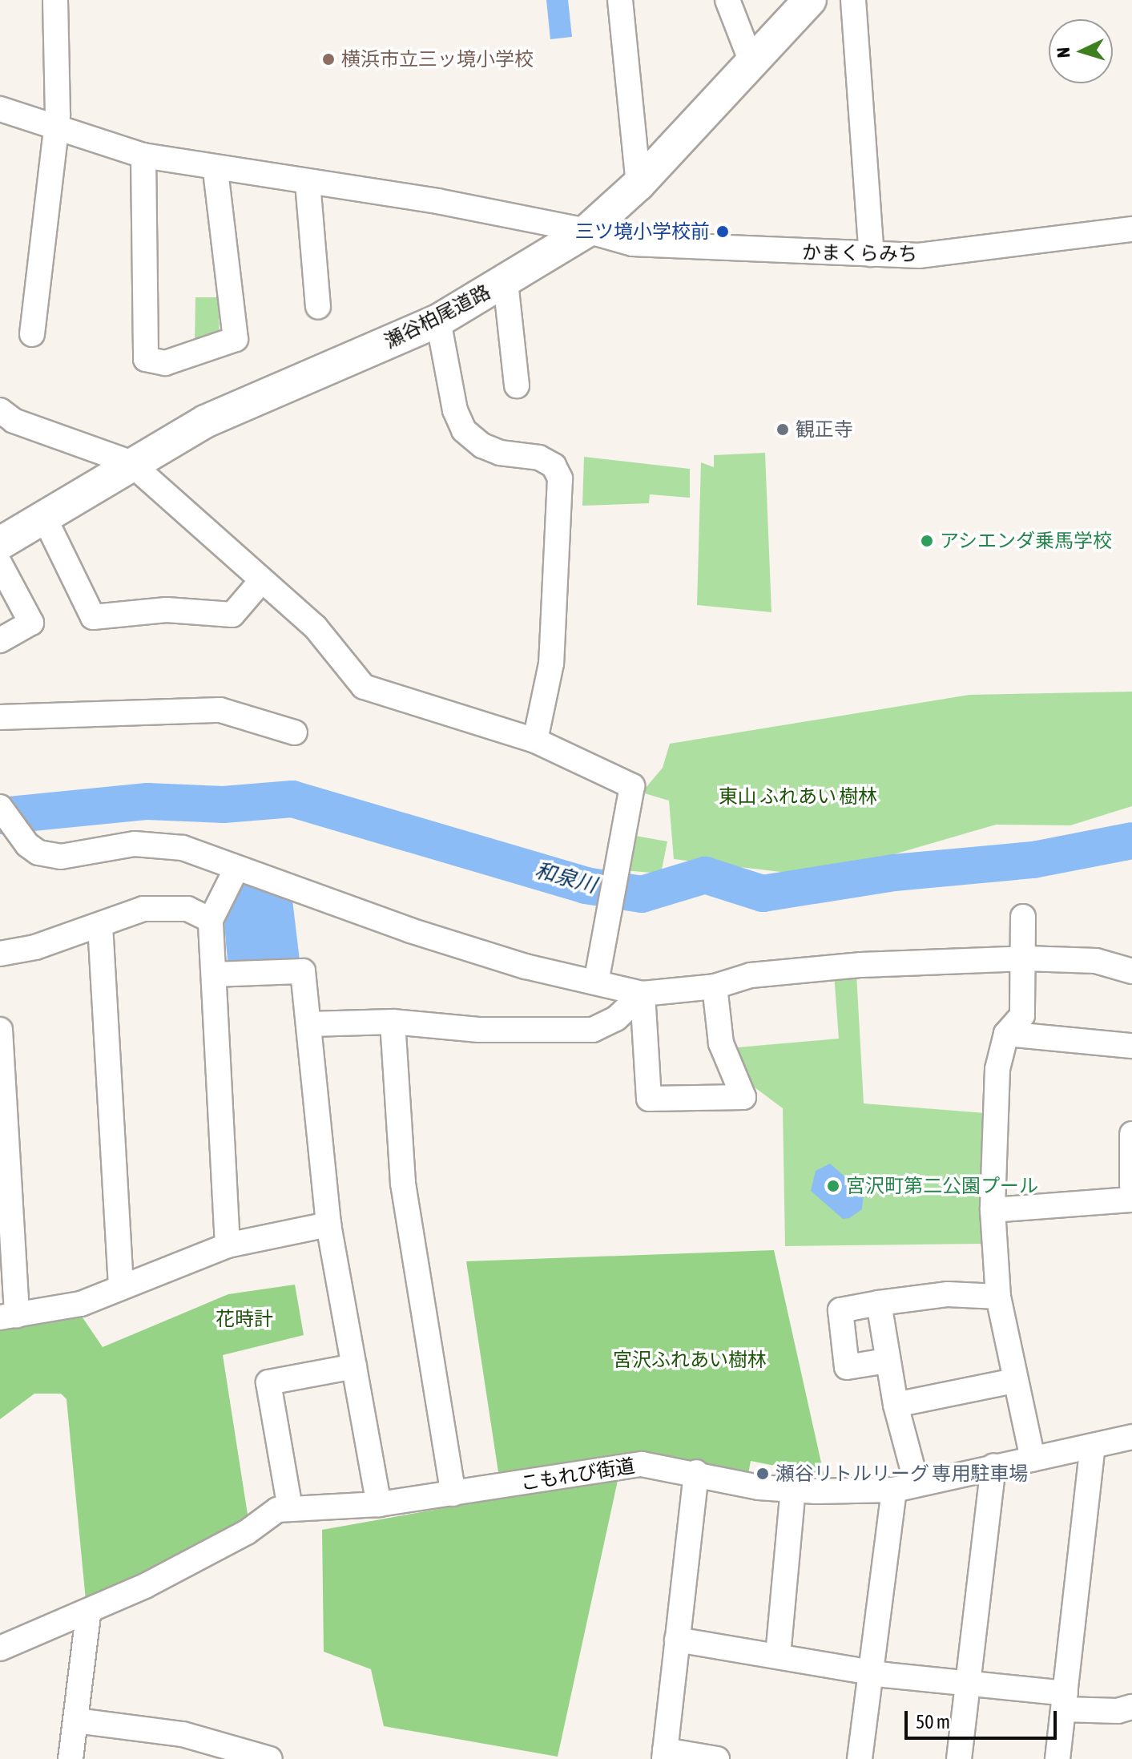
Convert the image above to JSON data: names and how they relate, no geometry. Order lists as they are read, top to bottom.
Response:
{
  "streets": {
    "main road": ["瀬谷柏尾道路"],
    "street": ["かまくらみち", "こもれび街道"]
  },
  "crossings": [
    ["かまくらみち", "瀬谷柏尾道路"]
  ],
  "water": ["和泉川"],
  "parks": ["東山 ふれあい 樹林", "花時計", "宮沢ふれあい樹林"],
  "places": [
    "横浜市立三ッ境小学校",
    "三ツ境小学校前",
    "観正寺",
    "アシエンダ乗馬学校",
    "宮沢町第二公園プール",
    "瀬谷リトルリーグ 専用駐車場"
  ],
  "scale_bar": "50 m",
  "north": "left"
}
